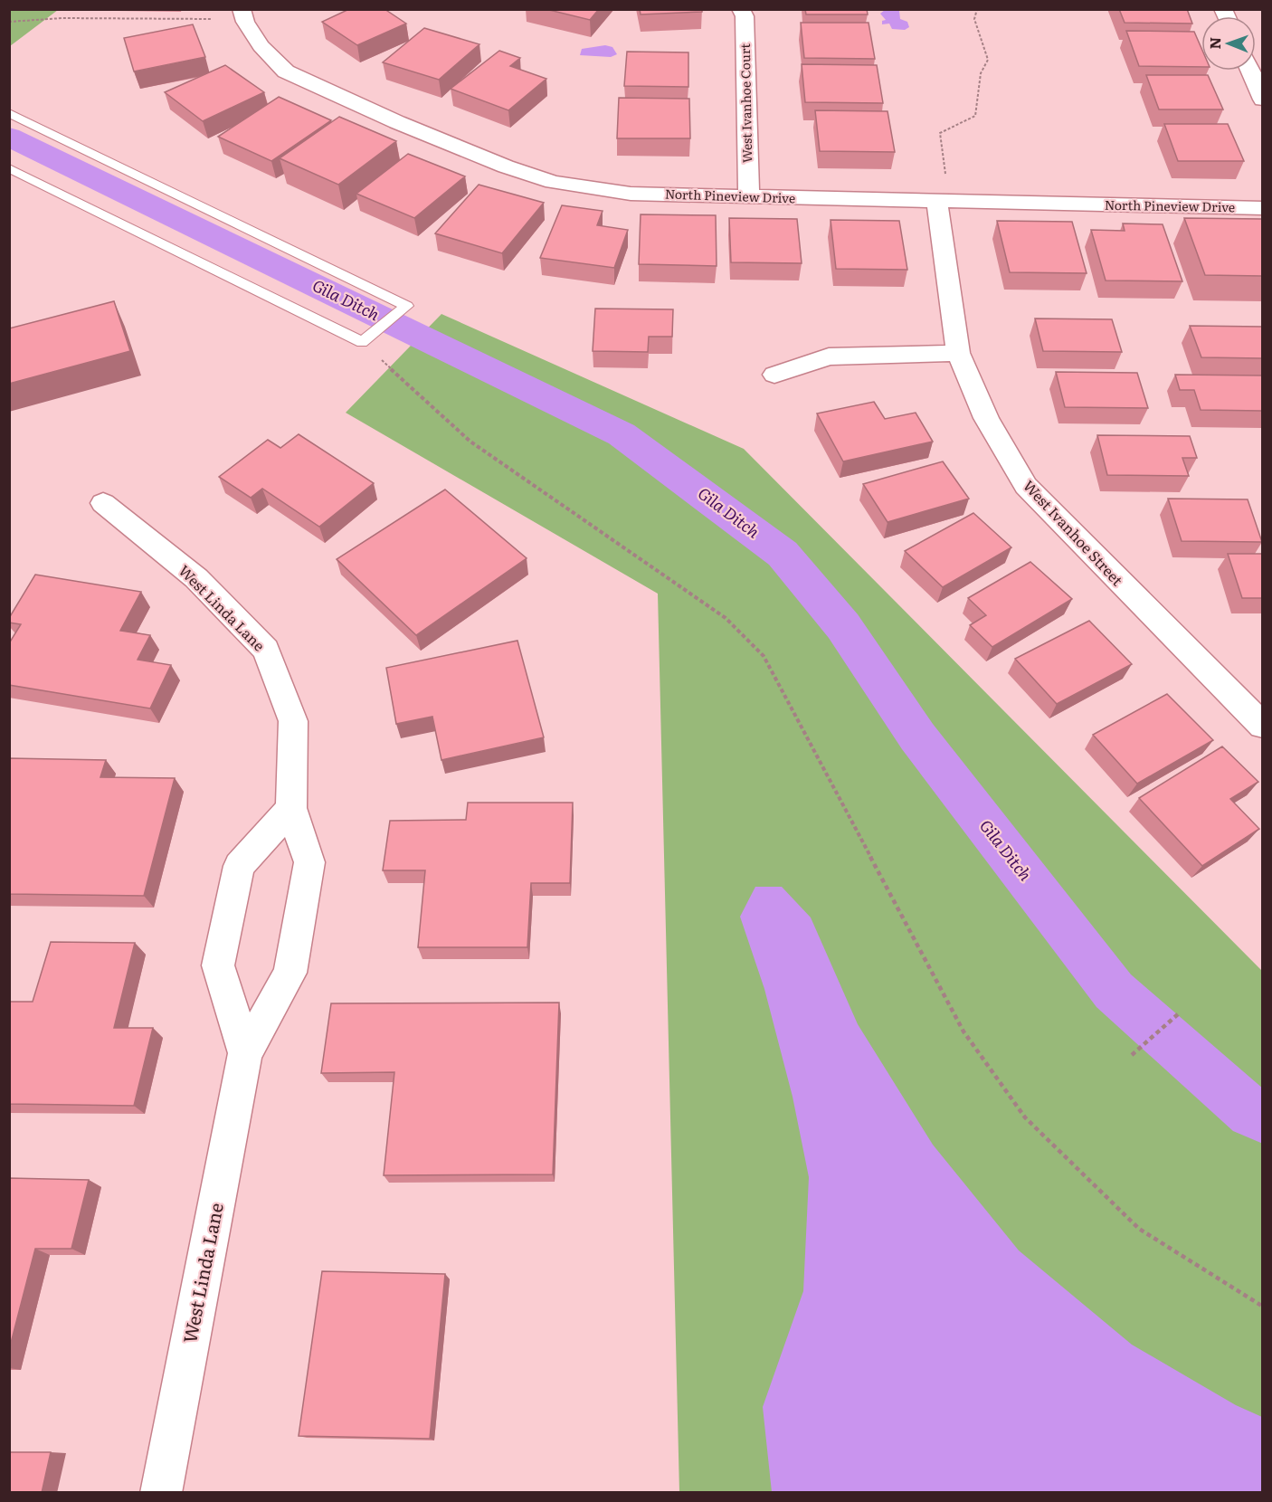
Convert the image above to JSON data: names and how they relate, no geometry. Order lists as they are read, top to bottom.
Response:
{
  "streets": {
    "street": [
      "West Ivanhoe Court",
      "North Pineview Drive",
      "West Ivanhoe Street",
      "West Linda Lane"
    ]
  },
  "crossings": [
    ["West Ivanhoe Court", "North Pineview Drive"],
    ["North Pineview Drive", "West Ivanhoe Street"]
  ],
  "water": ["Gila Ditch"],
  "north": "left"
}
